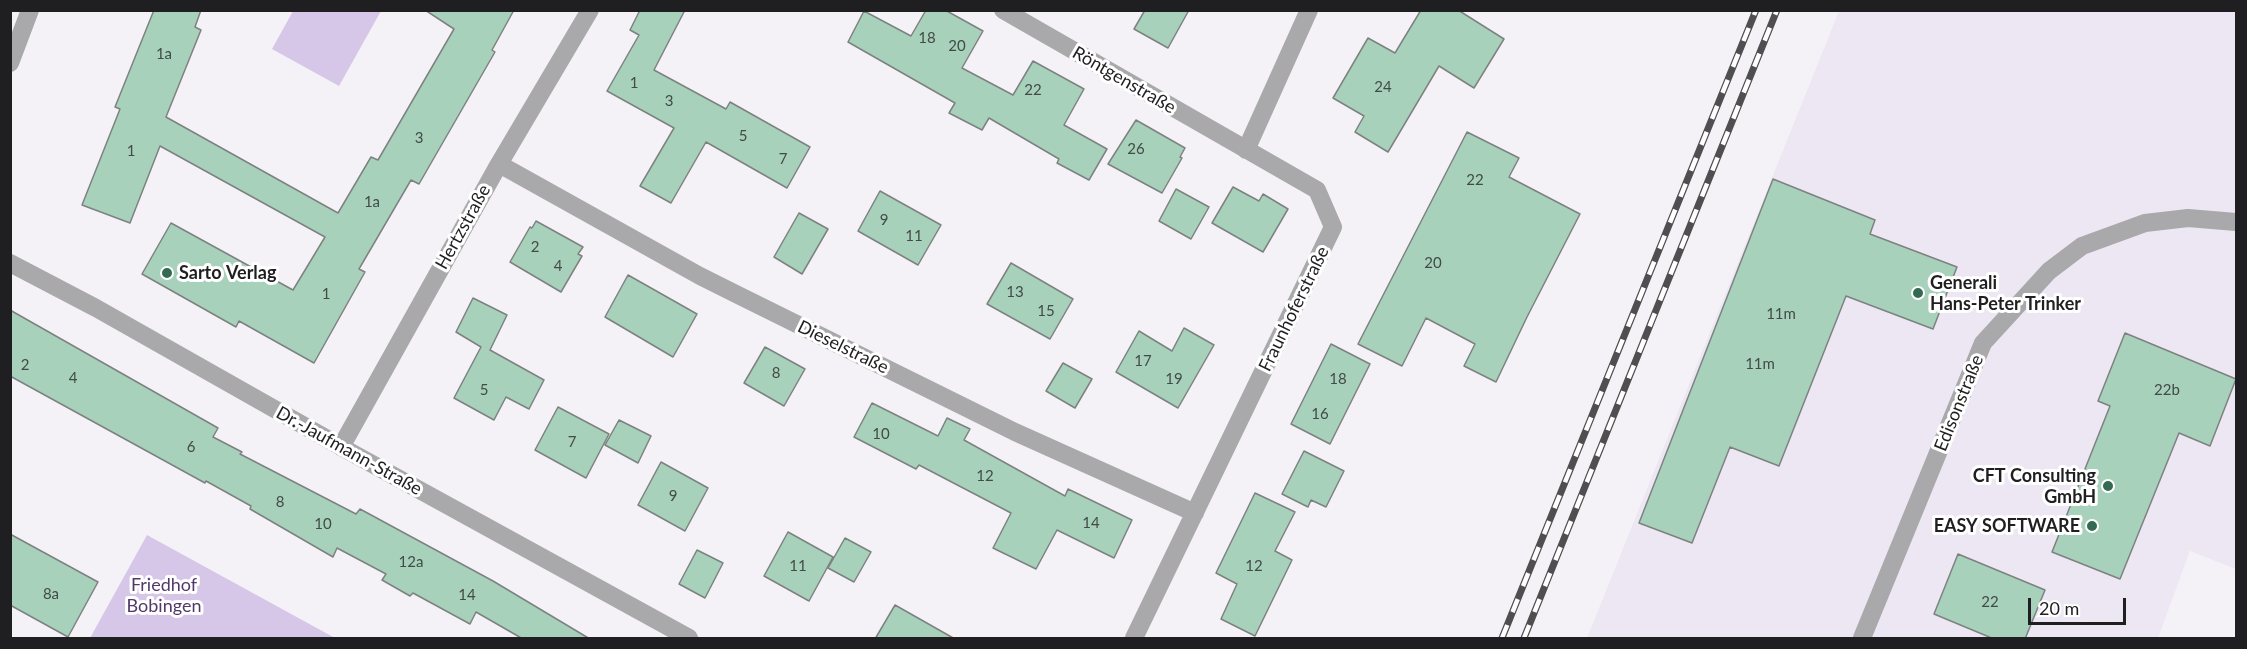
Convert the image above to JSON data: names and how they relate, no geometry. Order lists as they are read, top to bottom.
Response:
{
  "streets": {
    "street": [
      "Röntgenstraße",
      "Hertzstraße",
      "Fraunhoferstraße",
      "Dieselstraße",
      "Edisonstraße",
      "Dr.-Jaufmann-Straße"
    ]
  },
  "crossings": [
    ["Röntgenstraße", "Fraunhoferstraße"],
    ["Hertzstraße", "Dieselstraße"],
    ["Hertzstraße", "Dr.-Jaufmann-Straße"],
    ["Fraunhoferstraße", "Dieselstraße"]
  ],
  "parks": ["Friedhof Bobingen"],
  "places": [
    "Sarto Verlag",
    "Generali Hans-Peter Trinker",
    "CFT Consulting GmbH",
    "EASY SOFTWARE"
  ],
  "house_numbers": [
    "18",
    "20",
    "1a",
    "1",
    "24",
    "22",
    "3",
    "5",
    "3",
    "26",
    "1",
    "7",
    "22",
    "1a",
    "9",
    "11",
    "2",
    "20",
    "4",
    "13",
    "1",
    "15",
    "11m",
    "17",
    "11m",
    "2",
    "8",
    "4",
    "19",
    "18",
    "5",
    "22b",
    "16",
    "10",
    "7",
    "6",
    "12",
    "9",
    "8",
    "14",
    "10",
    "12a",
    "11",
    "12",
    "8a",
    "14",
    "22"
  ],
  "scale_bar": "20 m"
}
